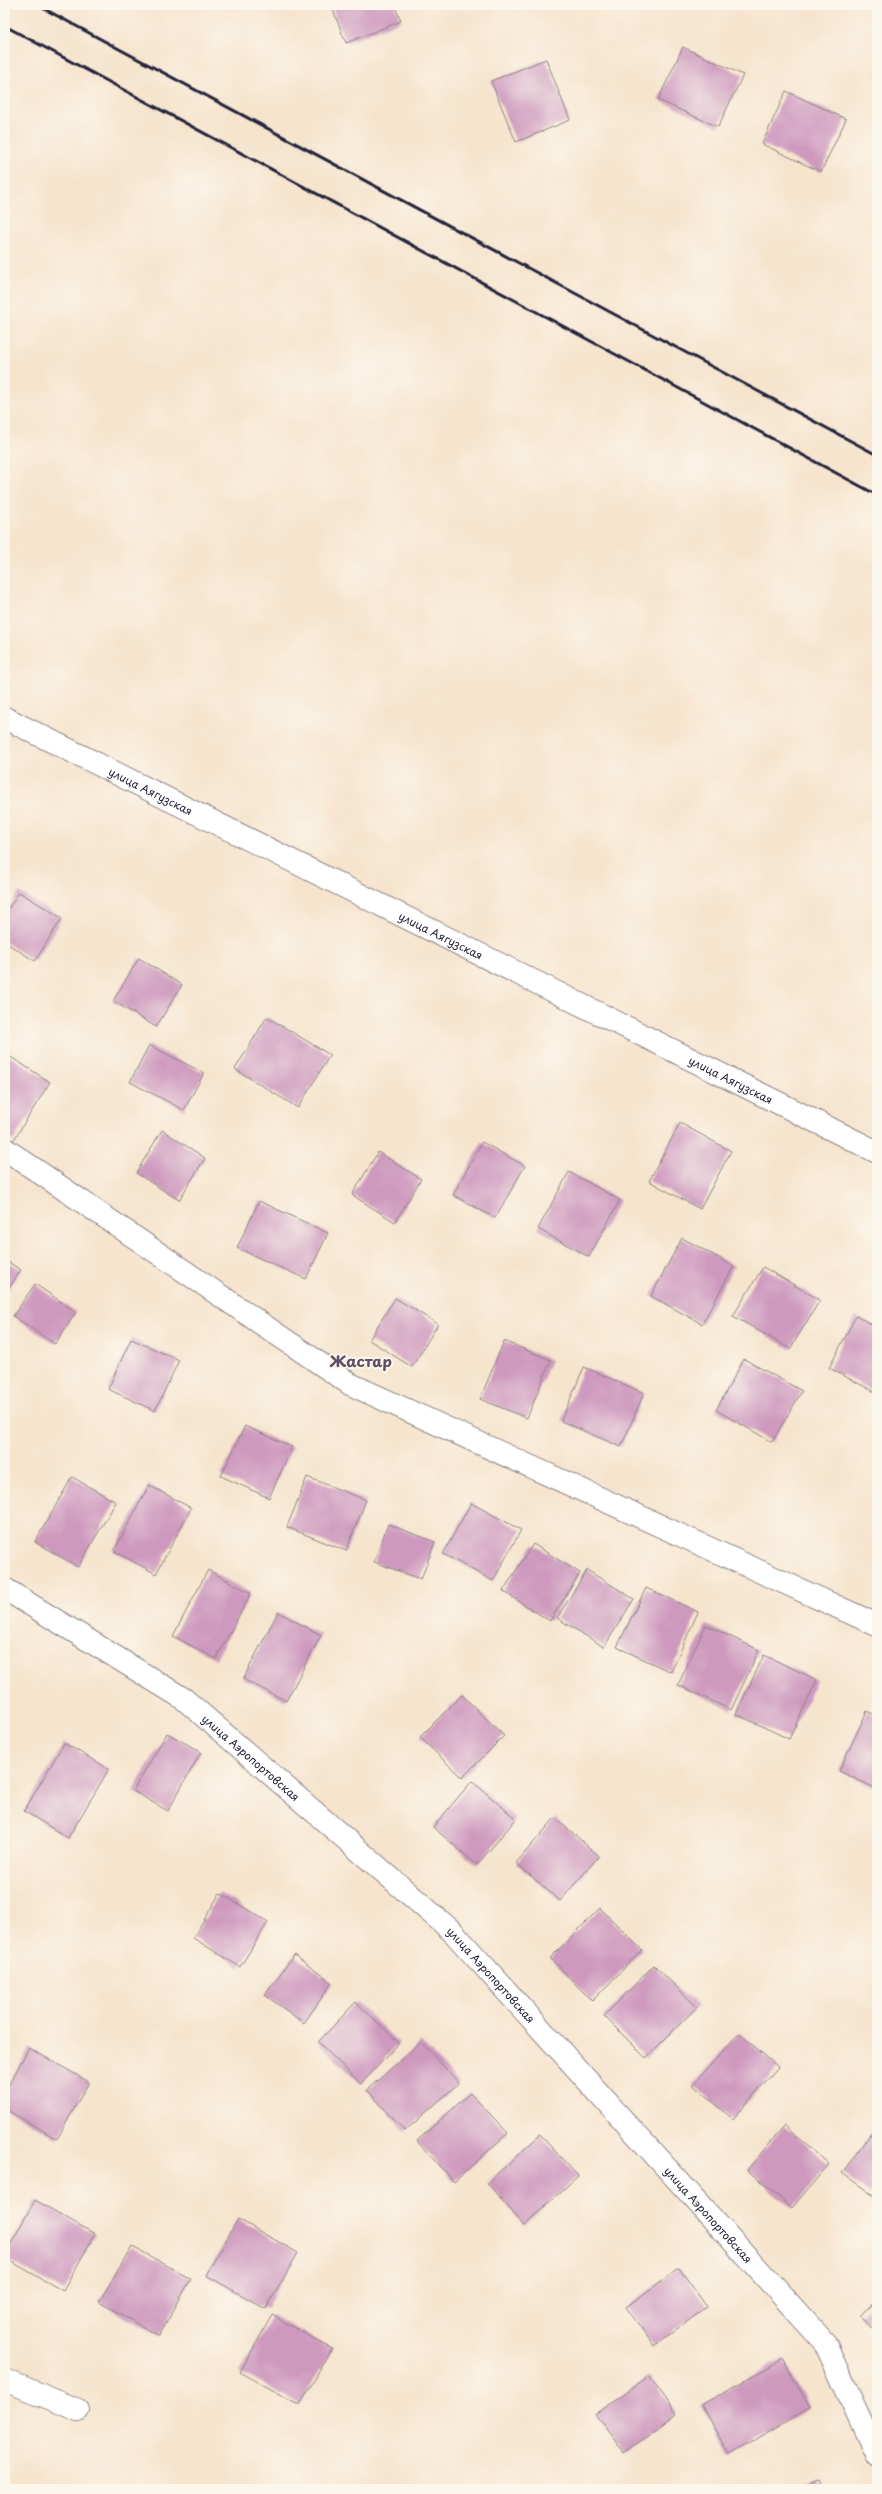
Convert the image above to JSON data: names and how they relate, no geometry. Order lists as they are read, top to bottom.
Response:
{
  "streets": {
    "street": ["улица Аягузская", "улица Аэропортовская"]
  },
  "districts": ["Жастар"]
}
